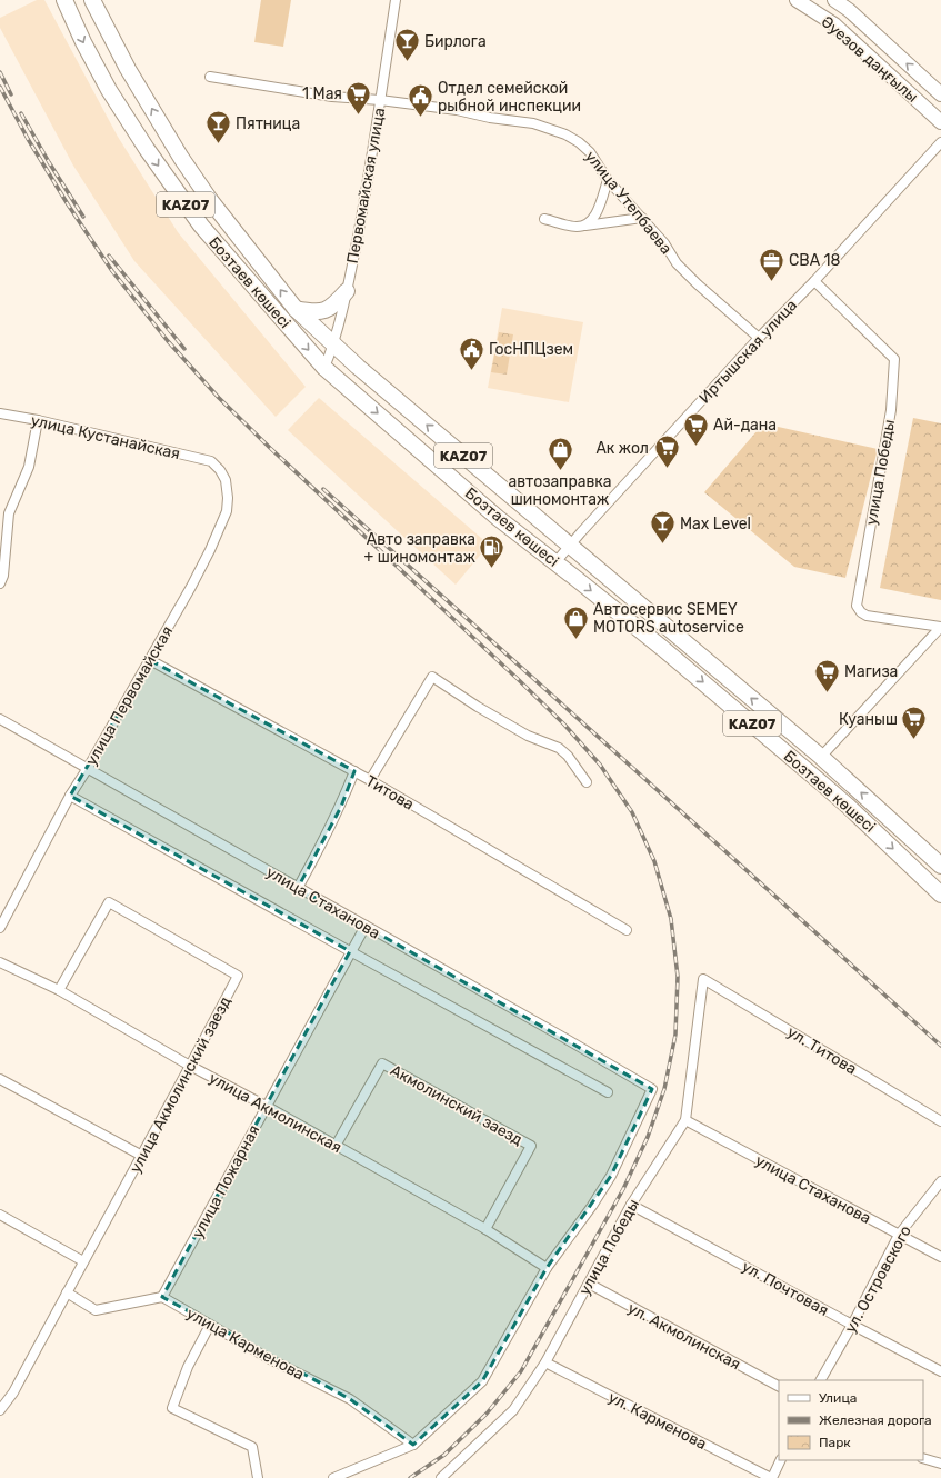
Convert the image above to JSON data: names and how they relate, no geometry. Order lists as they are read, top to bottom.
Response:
{
  "streets": {
    "highway": ["KAZ07", "Бозтаев көшесі"],
    "main road": ["Әуезов даңғылы"],
    "street": [
      "Первомайская улица",
      "улица Утепбаева",
      "Иртышская улица",
      "улица Кустанайская",
      "улица Победы",
      "улица Первомайская",
      "Титова",
      "улица Стаханова",
      "ул. Титова",
      "улица Акмолинский заезд",
      "Акмолинский заезд",
      "улица Акмолинская",
      "улица Пожарная",
      "ул. Островского",
      "ул. Почтовая",
      "ул. Акмолинская",
      "улица Карменова",
      "ул. Карменова"
    ]
  },
  "crossings": [
    ["Первомайская улица", "улица Утепбаева"],
    ["Первомайская улица", "Бозтаев көшесі"],
    ["улица Утепбаева", "Иртышская улица"],
    ["Бозтаев көшесі", "Иртышская улица"],
    ["Иртышская улица", "улица Победы"],
    ["улица Кустанайская", "улица Первомайская"],
    ["улица Победы", "улица Стаханова"],
    ["улица Победы", "ул. Титова"],
    ["улица Победы", "ул. Почтовая"],
    ["улица Победы", "ул. Акмолинская"],
    ["улица Победы", "ул. Карменова"],
    ["улица Первомайская", "Титова"],
    ["улица Первомайская", "улица Стаханова"],
    ["улица Стаханова", "улица Акмолинская"],
    ["улица Стаханова", "улица Пожарная"],
    ["улица Стаханова", "ул. Островского"],
    ["улица Акмолинский заезд", "улица Акмолинская"],
    ["Акмолинский заезд", "улица Акмолинская"],
    ["улица Акмолинская", "улица Пожарная"],
    ["улица Пожарная", "улица Карменова"],
    ["ул. Островского", "ул. Почтовая"]
  ],
  "places": {
    "bar": ["Бирлога", "Пятница", "Max Level"],
    "supermarket": [
      "1 Мая",
      "Ай-дана",
      "Ак жол",
      "Магиза",
      "Куаныш"
    ],
    "public building": ["Отдел семейской рыбной инспекции", "ГосНПЦзем"],
    "office": ["СВА 18"],
    "shop": ["автозаправка шиномонтаж", "Автосервис SEMEY MOTORS autoservice"],
    "fuel station": ["Авто заправка + шиномонтаж"]
  },
  "legend": ["Улица", "Железная дорога", "Парк"]
}
